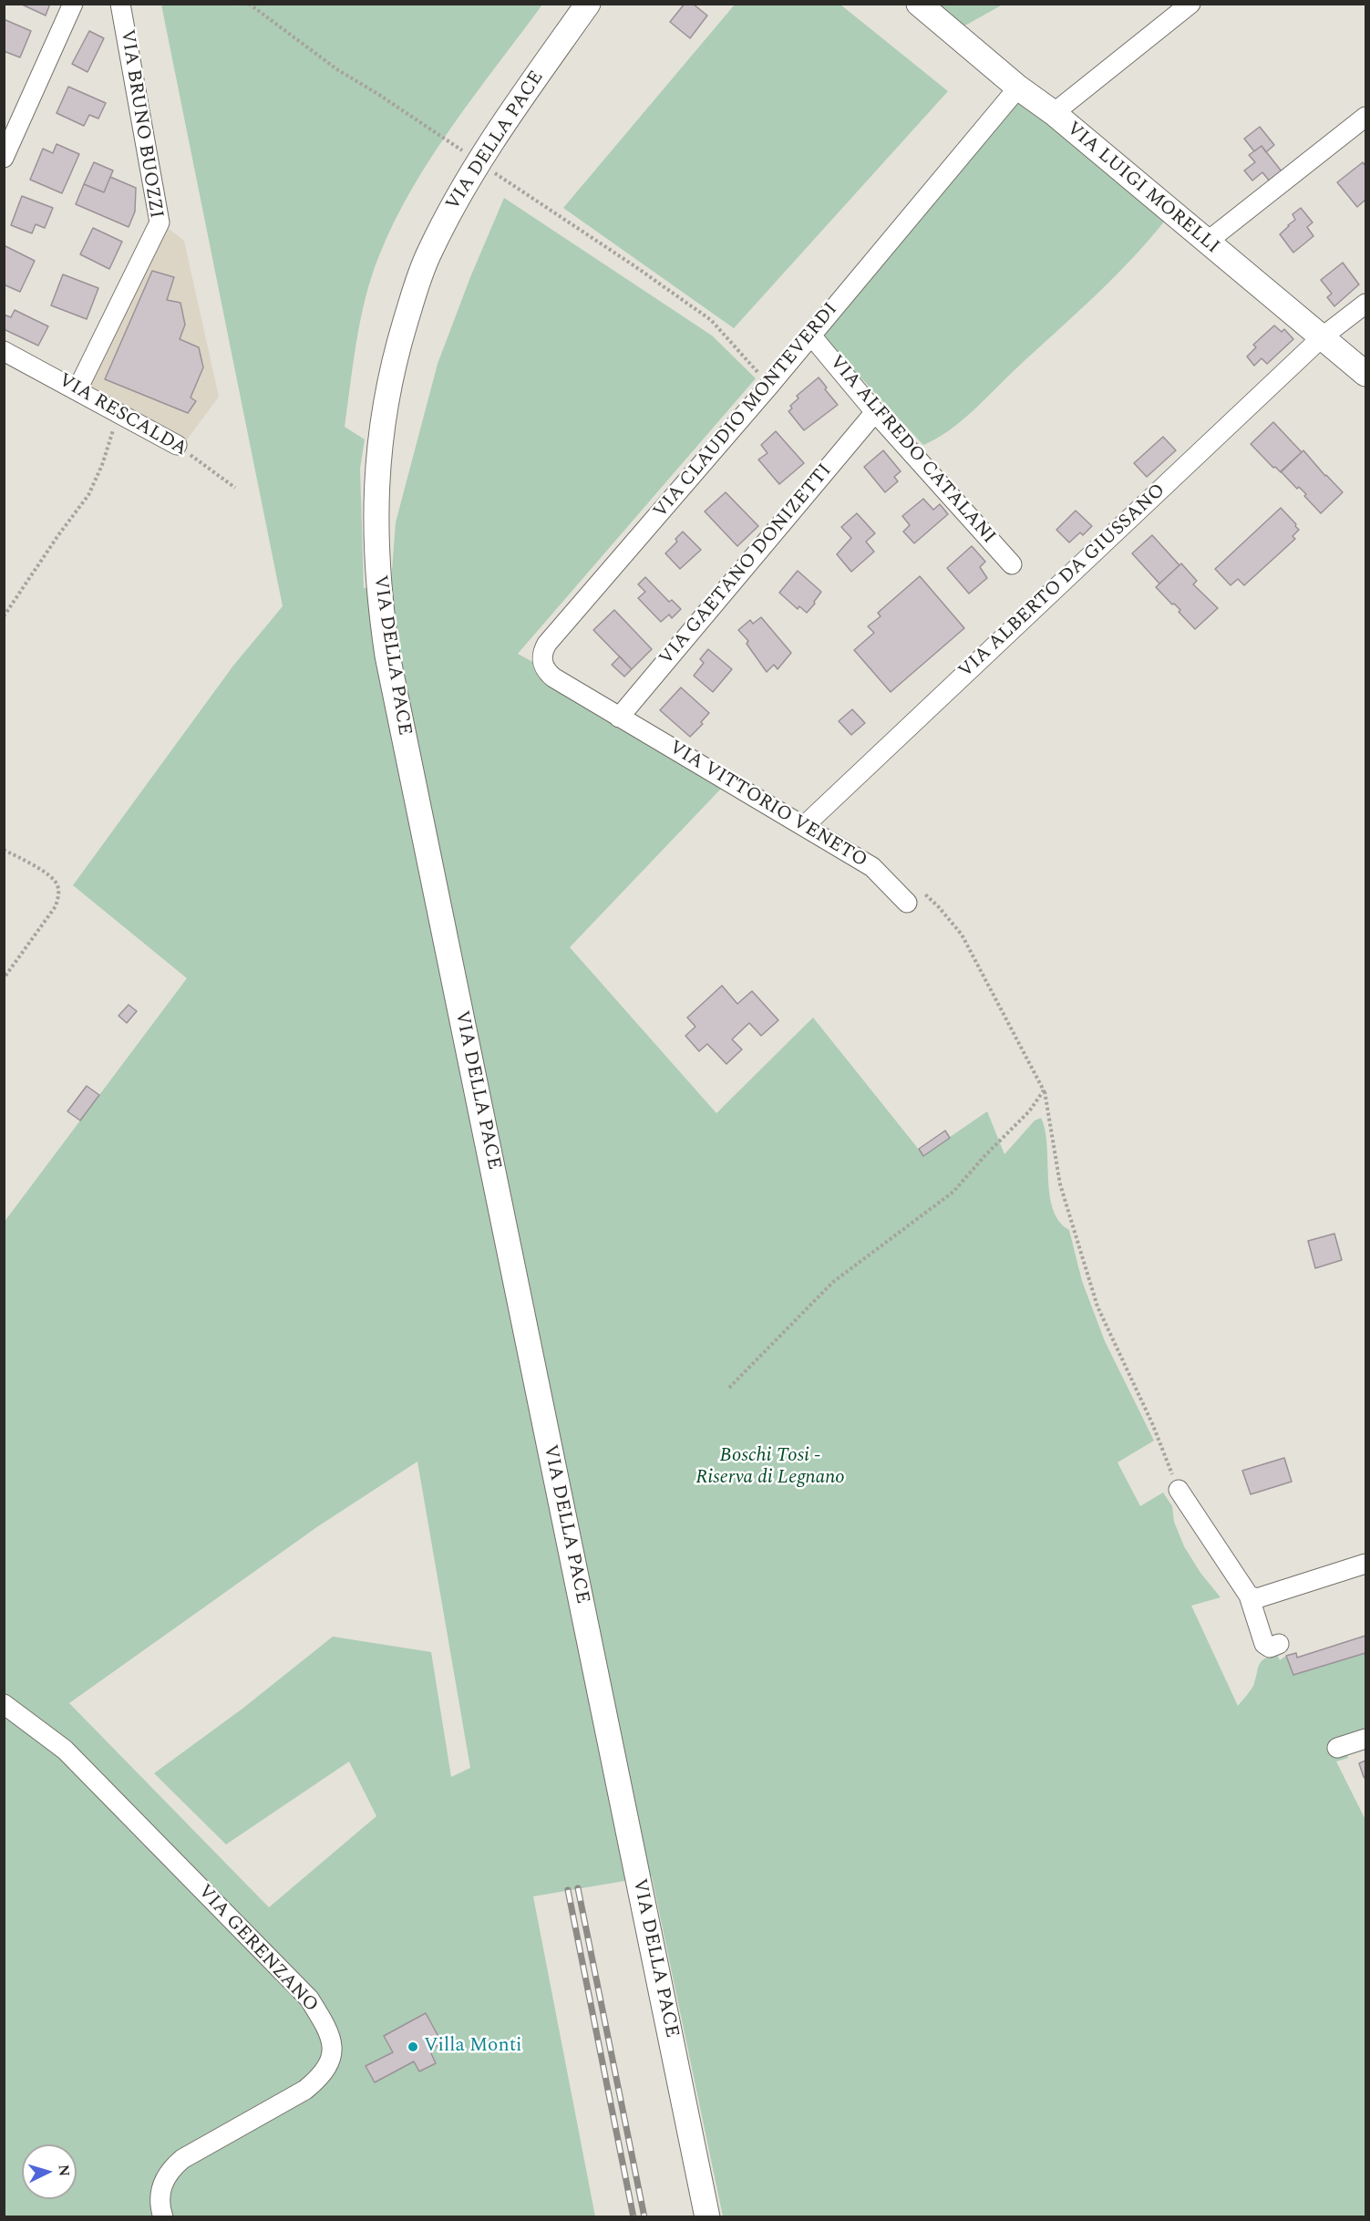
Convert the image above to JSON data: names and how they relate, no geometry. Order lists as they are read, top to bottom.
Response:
{
  "streets": {
    "main road": ["VIA DELLA PACE", "VIA LUIGI MORELLI"],
    "street": [
      "VIA BRUNO BUOZZI",
      "VIA CLAUDIO MONTEVERDI",
      "VIA RESCALDA",
      "VIA ALFREDO CATALANI",
      "VIA GAETANO DONIZETTI",
      "VIA ALBERTO DA GIUSSANO",
      "VIA VITTORIO VENETO",
      "VIA GERENZANO"
    ]
  },
  "crossings": [
    ["VIA BRUNO BUOZZI", "VIA RESCALDA"],
    ["VIA LUIGI MORELLI", "VIA CLAUDIO MONTEVERDI"],
    ["VIA LUIGI MORELLI", "VIA ALBERTO DA GIUSSANO"],
    ["VIA CLAUDIO MONTEVERDI", "VIA ALFREDO CATALANI"],
    ["VIA CLAUDIO MONTEVERDI", "VIA GAETANO DONIZETTI"],
    ["VIA CLAUDIO MONTEVERDI", "VIA VITTORIO VENETO"],
    ["VIA ALFREDO CATALANI", "VIA GAETANO DONIZETTI"],
    ["VIA GAETANO DONIZETTI", "VIA VITTORIO VENETO"],
    ["VIA ALBERTO DA GIUSSANO", "VIA VITTORIO VENETO"]
  ],
  "parks": ["Boschi Tosi - Riserva di Legnano"],
  "places": ["Villa Monti"],
  "north": "right"
}
